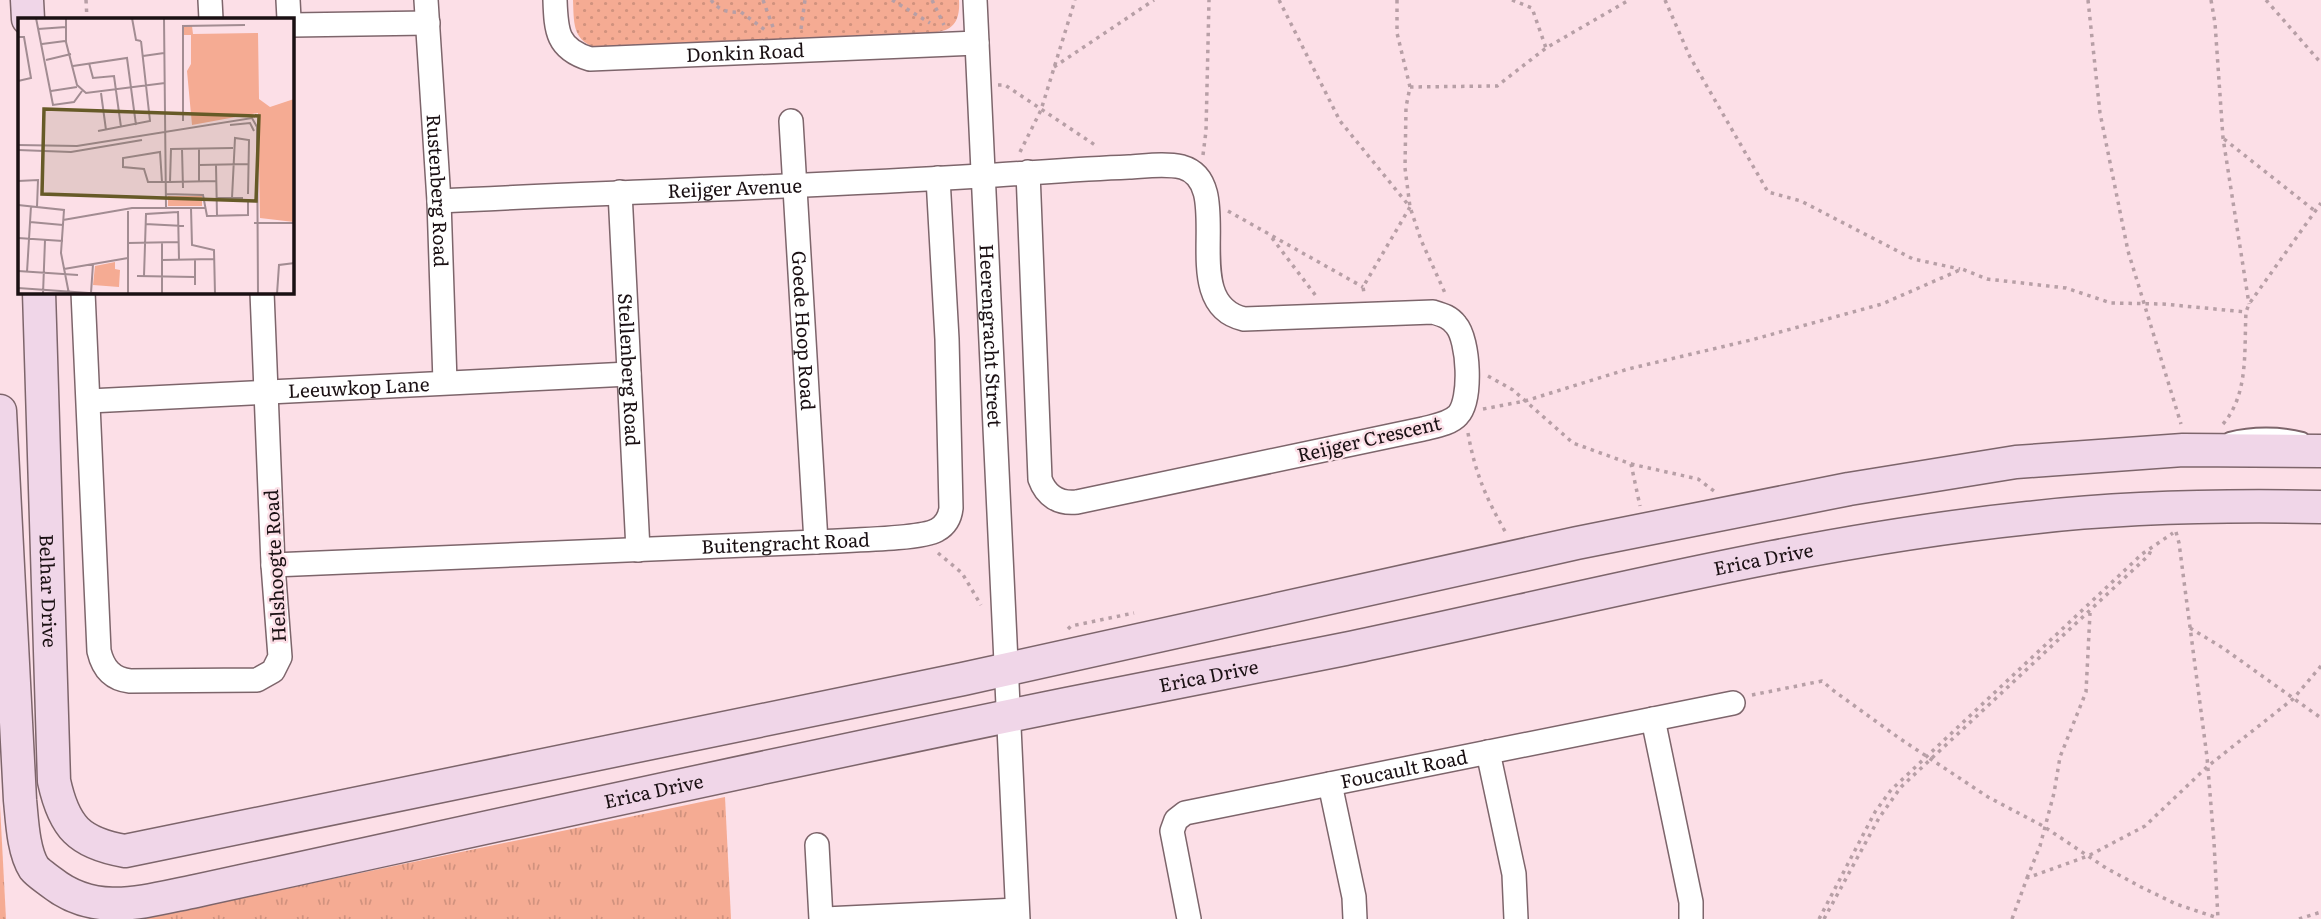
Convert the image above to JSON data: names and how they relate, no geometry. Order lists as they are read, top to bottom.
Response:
{
  "streets": {
    "main road": ["Erica Drive", "Belhar Drive"],
    "street": [
      "Donkin Road",
      "Reijger Avenue",
      "Rustenberg Road",
      "Goede Hoop Road",
      "Heerengracht Street",
      "Stellenberg Road",
      "Leeuwkop Lane",
      "Reijger Crescent",
      "Buitengracht Road",
      "Helshoogte Road",
      "Foucault Road"
    ]
  },
  "crossings": [
    ["Donkin Road", "Heerengracht Street"],
    ["Reijger Avenue", "Rustenberg Road"],
    ["Reijger Avenue", "Goede Hoop Road"],
    ["Reijger Avenue", "Heerengracht Street"],
    ["Reijger Avenue", "Stellenberg Road"],
    ["Reijger Avenue", "Reijger Crescent"],
    ["Reijger Avenue", "Buitengracht Road"],
    ["Rustenberg Road", "Leeuwkop Lane"],
    ["Goede Hoop Road", "Buitengracht Road"],
    ["Heerengracht Street", "Erica Drive"],
    ["Heerengracht Street", "Belhar Drive"],
    ["Stellenberg Road", "Leeuwkop Lane"],
    ["Stellenberg Road", "Buitengracht Road"],
    ["Leeuwkop Lane", "Helshoogte Road"],
    ["Buitengracht Road", "Helshoogte Road"],
    ["Erica Drive", "Belhar Drive"]
  ]
}
